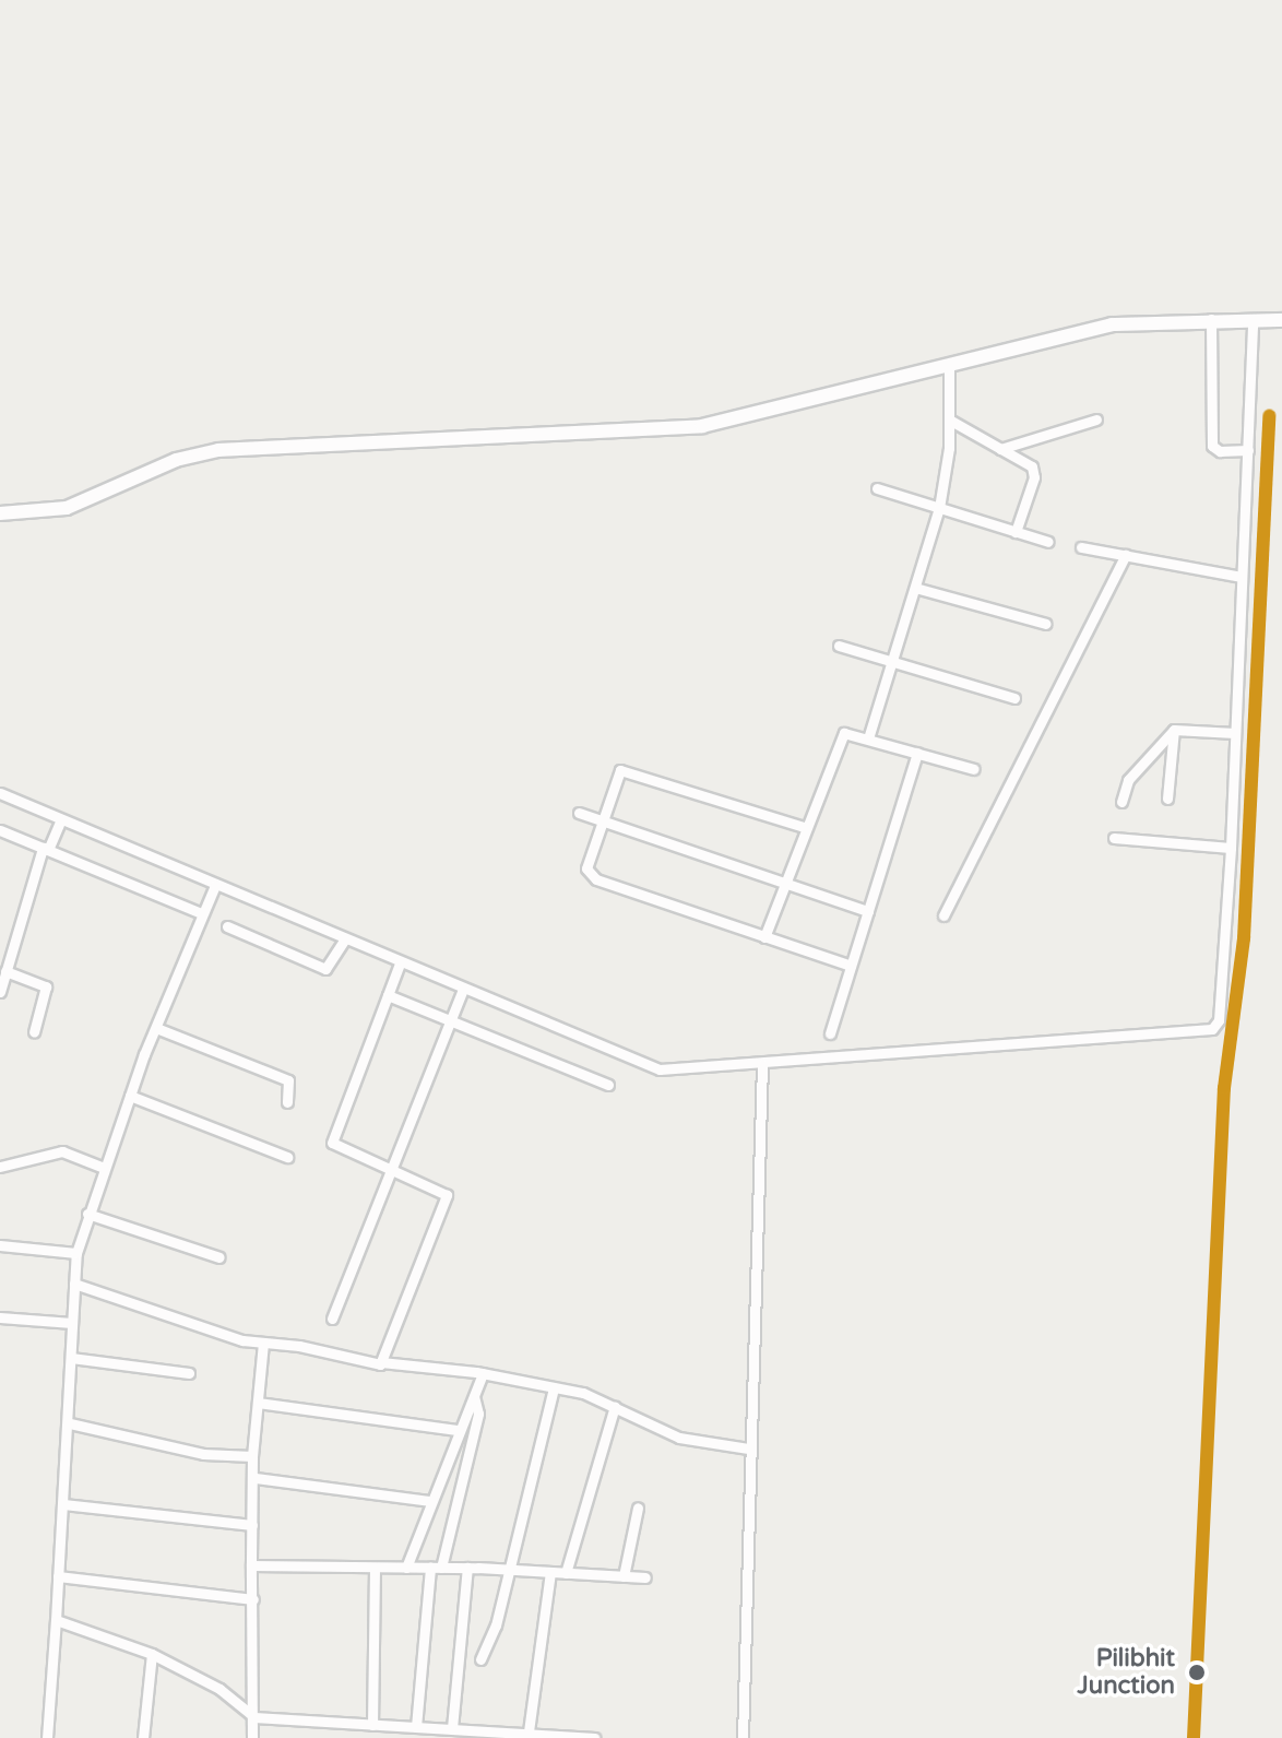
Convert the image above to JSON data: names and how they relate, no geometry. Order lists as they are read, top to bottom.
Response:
{
  "places": ["Pilibhit Junction"]
}
